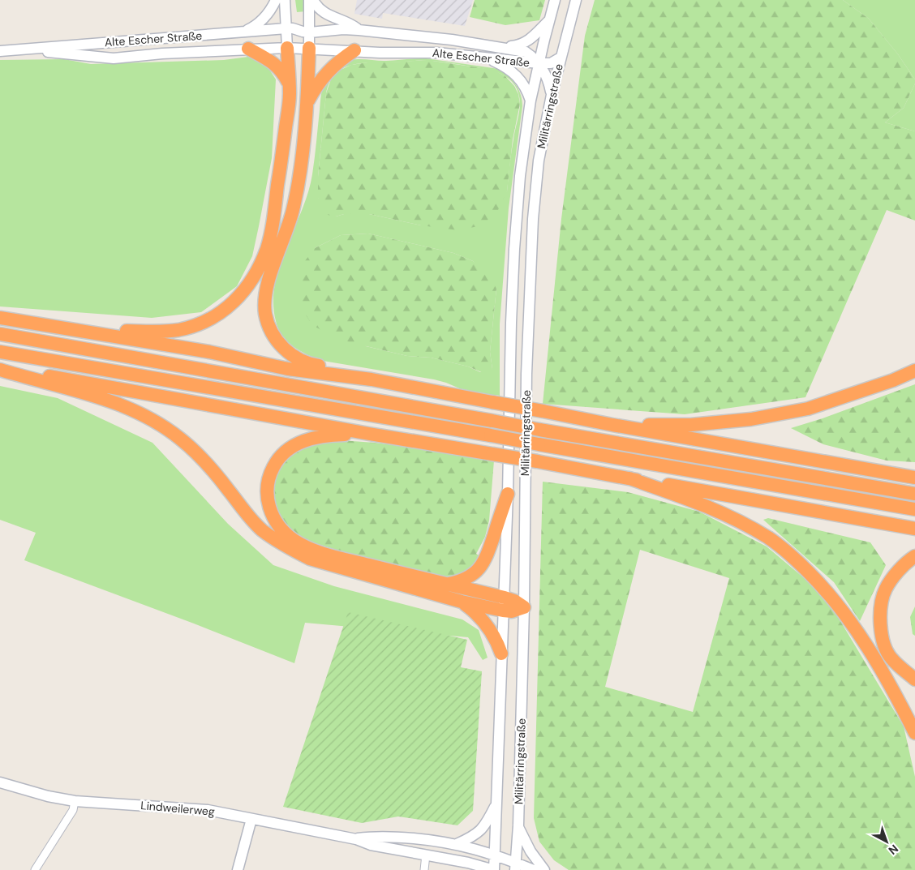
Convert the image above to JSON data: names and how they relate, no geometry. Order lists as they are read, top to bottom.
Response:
{
  "streets": {
    "main road": ["Alte Escher Straße", "Militärringstraße", "Lindweilerweg"]
  },
  "crossings": [
    ["Alte Escher Straße", "Militärringstraße"],
    ["Militärringstraße", "Lindweilerweg"]
  ],
  "north": "bottom right"
}
